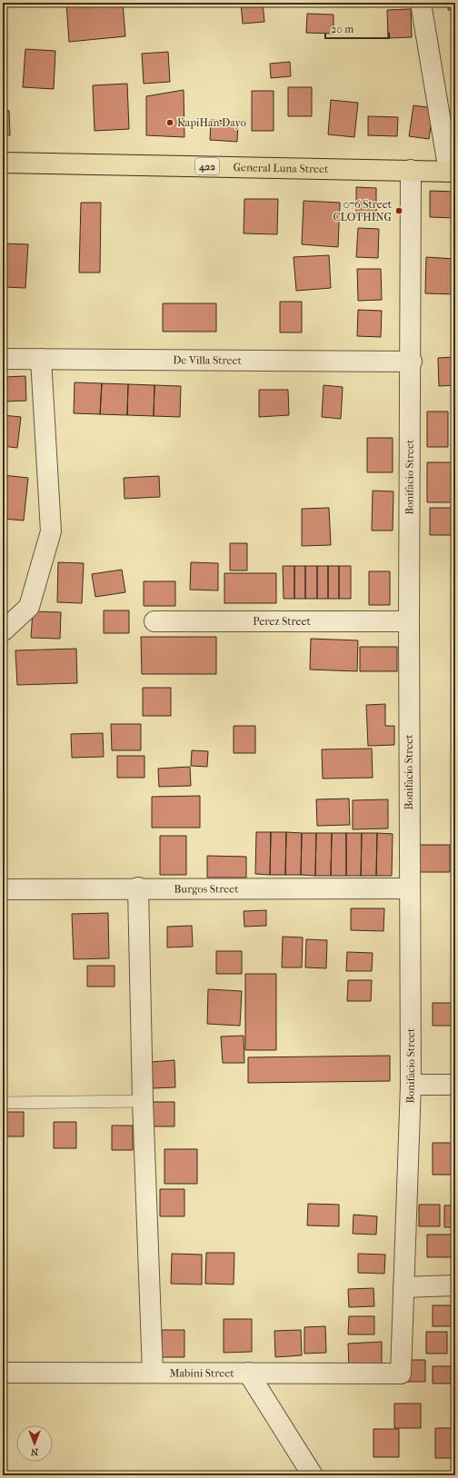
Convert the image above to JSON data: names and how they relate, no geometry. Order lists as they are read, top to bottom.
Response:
{
  "streets": {
    "main road": ["422", "General Luna Street"],
    "street": [
      "De Villa Street",
      "Bonifacio Street",
      "Perez Street",
      "Burgos Street",
      "Mabini Street"
    ]
  },
  "crossings": [
    ["General Luna Street", "Bonifacio Street"],
    ["De Villa Street", "Bonifacio Street"],
    ["Bonifacio Street", "Perez Street"],
    ["Bonifacio Street", "Burgos Street"],
    ["Bonifacio Street", "Mabini Street"]
  ],
  "places": ["KapiHan Dayo", "076 Street CLOTHING"],
  "scale_bar": "20 m",
  "north": "bottom"
}
